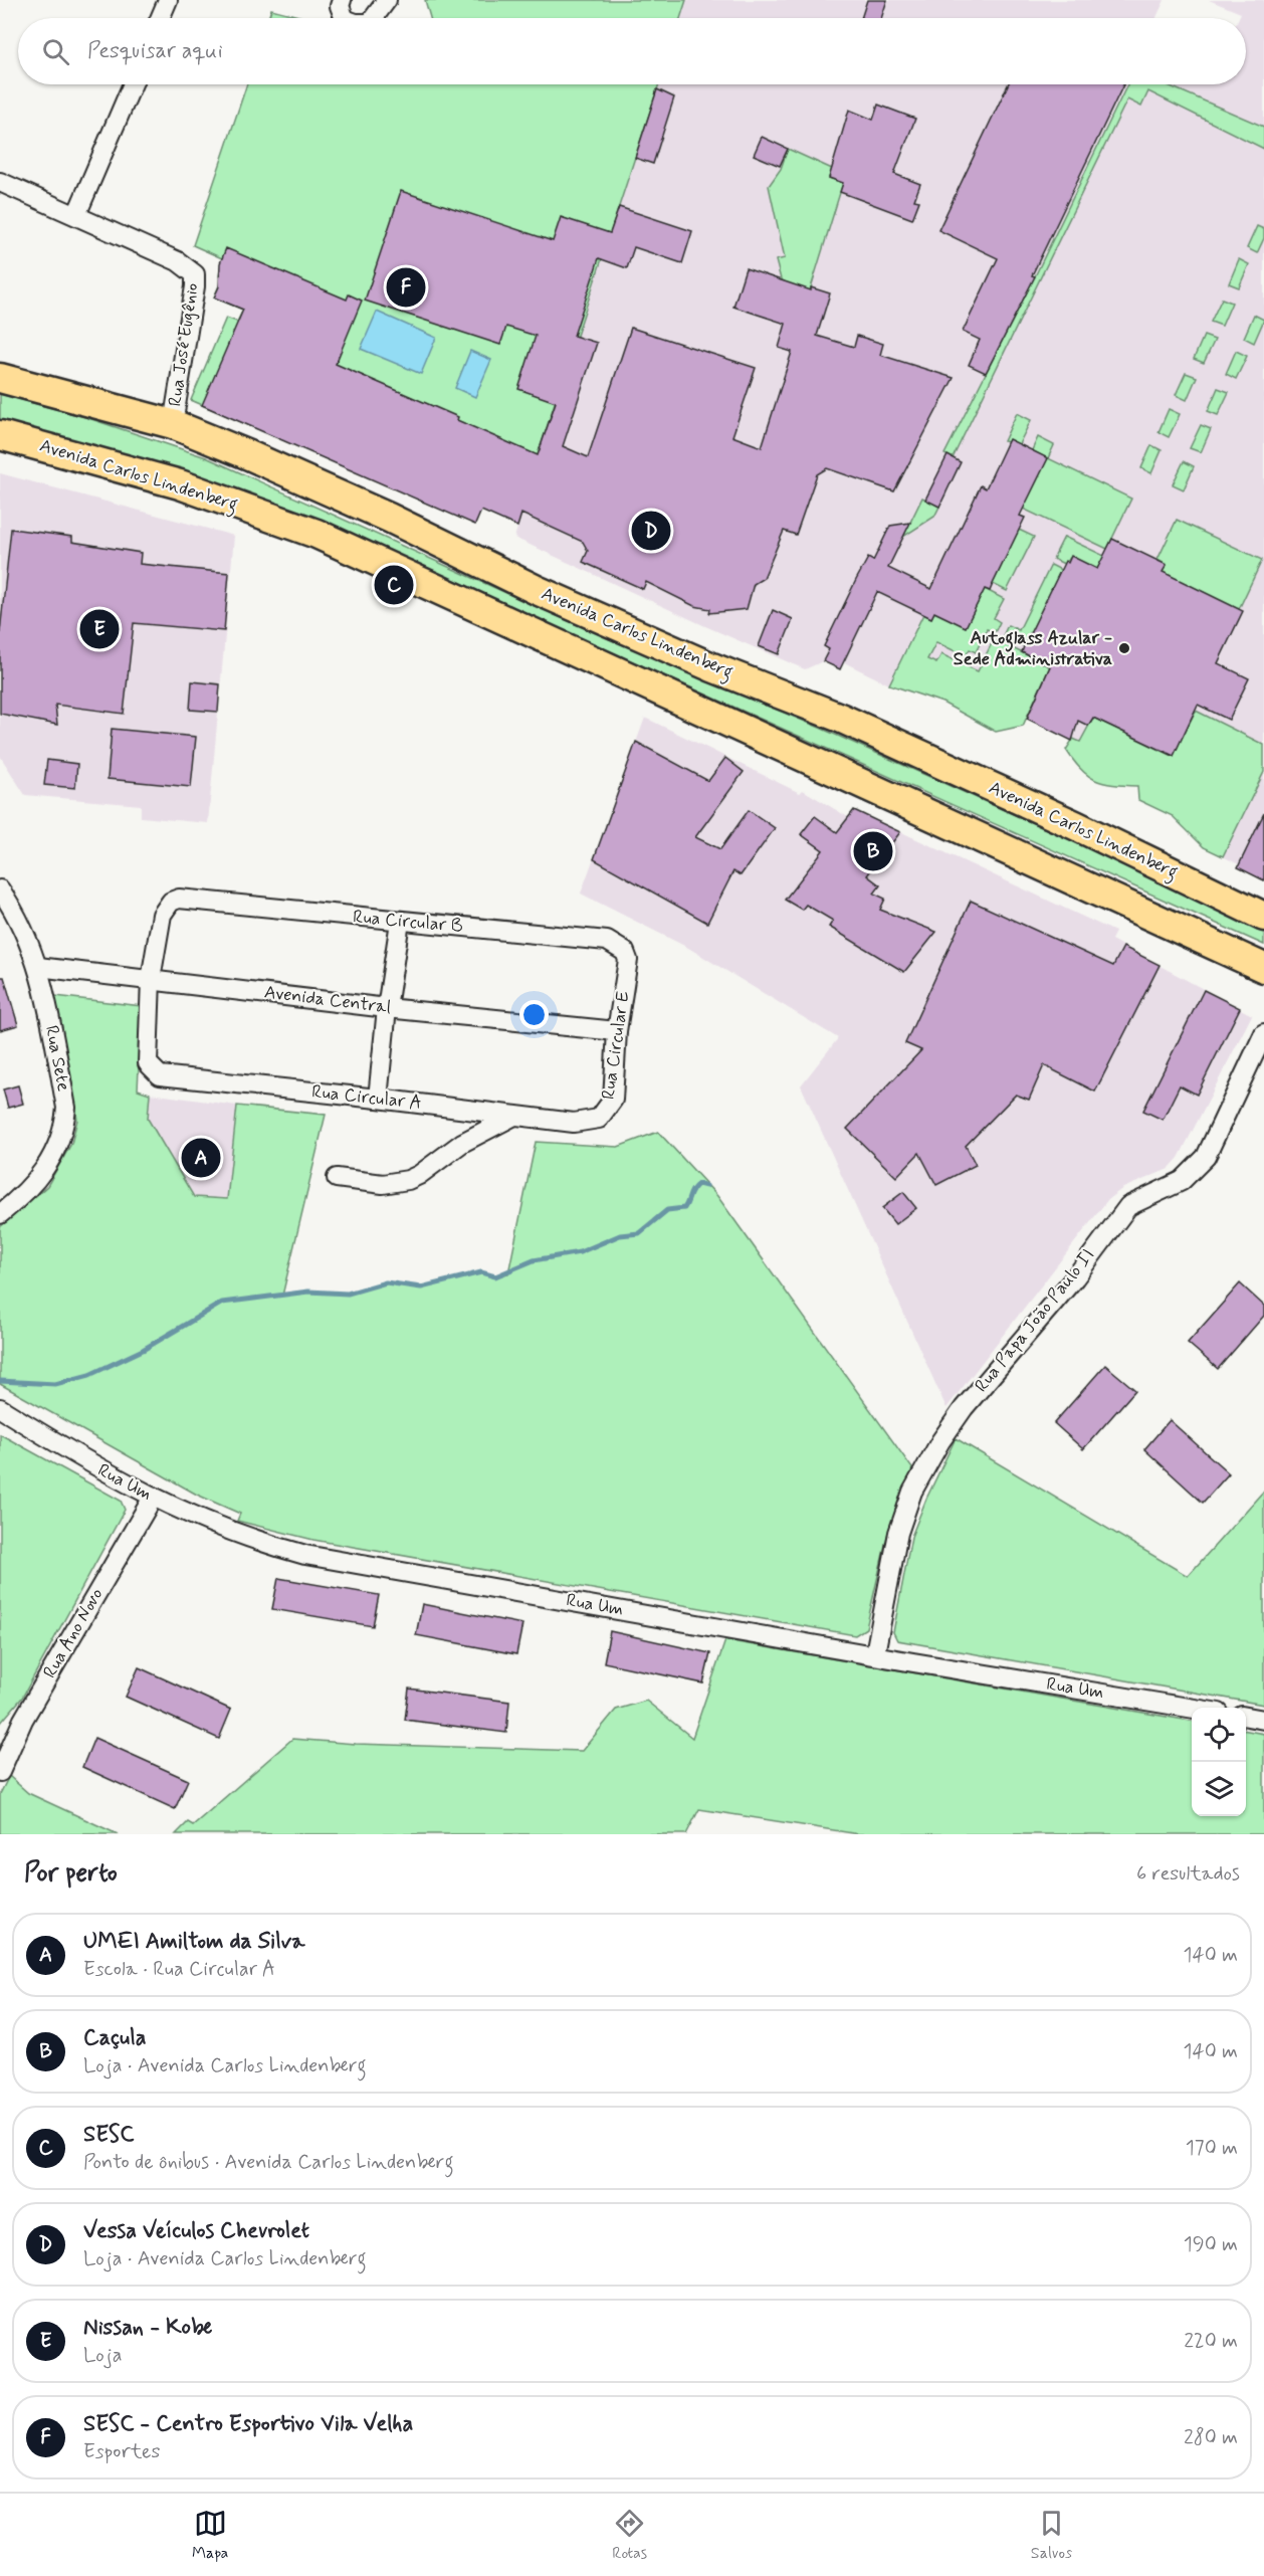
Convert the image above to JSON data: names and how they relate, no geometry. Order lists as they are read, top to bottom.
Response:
{
  "streets": {
    "main road": ["Avenida Carlos Lindenberg"],
    "street": [
      "Rua José Eugênio",
      "Rua Circular B",
      "Avenida Central",
      "Rua Circular E",
      "Rua Sete",
      "Rua Circular A",
      "Rua Papa João Paulo II",
      "Rua Um",
      "Rua Ano Novo"
    ]
  },
  "crossings": [
    ["Rua José Eugênio", "Avenida Carlos Lindenberg"],
    ["Rua Circular B", "Avenida Central"],
    ["Rua Circular B", "Rua Circular E"],
    ["Rua Circular B", "Rua Circular A"],
    ["Avenida Central", "Rua Circular E"],
    ["Avenida Central", "Rua Sete"],
    ["Avenida Central", "Rua Circular A"],
    ["Rua Circular E", "Rua Circular A"],
    ["Rua Papa João Paulo II", "Rua Um"],
    ["Rua Um", "Rua Ano Novo"]
  ],
  "places": ["Autoglass Azular - Sede Administrativa"],
  "page": {
    "search": "Pesquisar aqui",
    "pins": [
      "F",
      "D",
      "C",
      "E",
      "B",
      "A"
    ],
    "heading": ["Por perto", "6 resultados"],
    "list": [
      {
        "mark": "A",
        "name": "UMEI Amiltom da Silva",
        "note": "Escola · Rua Circular A",
        "value": "140 m"
      },
      {
        "mark": "B",
        "name": "Caçula",
        "note": "Loja · Avenida Carlos Lindenberg",
        "value": "140 m"
      },
      {
        "mark": "C",
        "name": "SESC",
        "note": "Ponto de ônibus · Avenida Carlos Lindenberg",
        "value": "170 m"
      },
      {
        "mark": "D",
        "name": "Vessa Veículos Chevrolet",
        "note": "Loja · Avenida Carlos Lindenberg",
        "value": "190 m"
      },
      {
        "mark": "E",
        "name": "Nissan - Kobe",
        "note": "Loja",
        "value": "220 m"
      },
      {
        "mark": "F",
        "name": "SESC - Centro Esportivo Vila Velha",
        "note": "Esportes",
        "value": "280 m"
      }
    ],
    "nav": ["Mapa", "Rotas", "Salvos"]
  }
}
